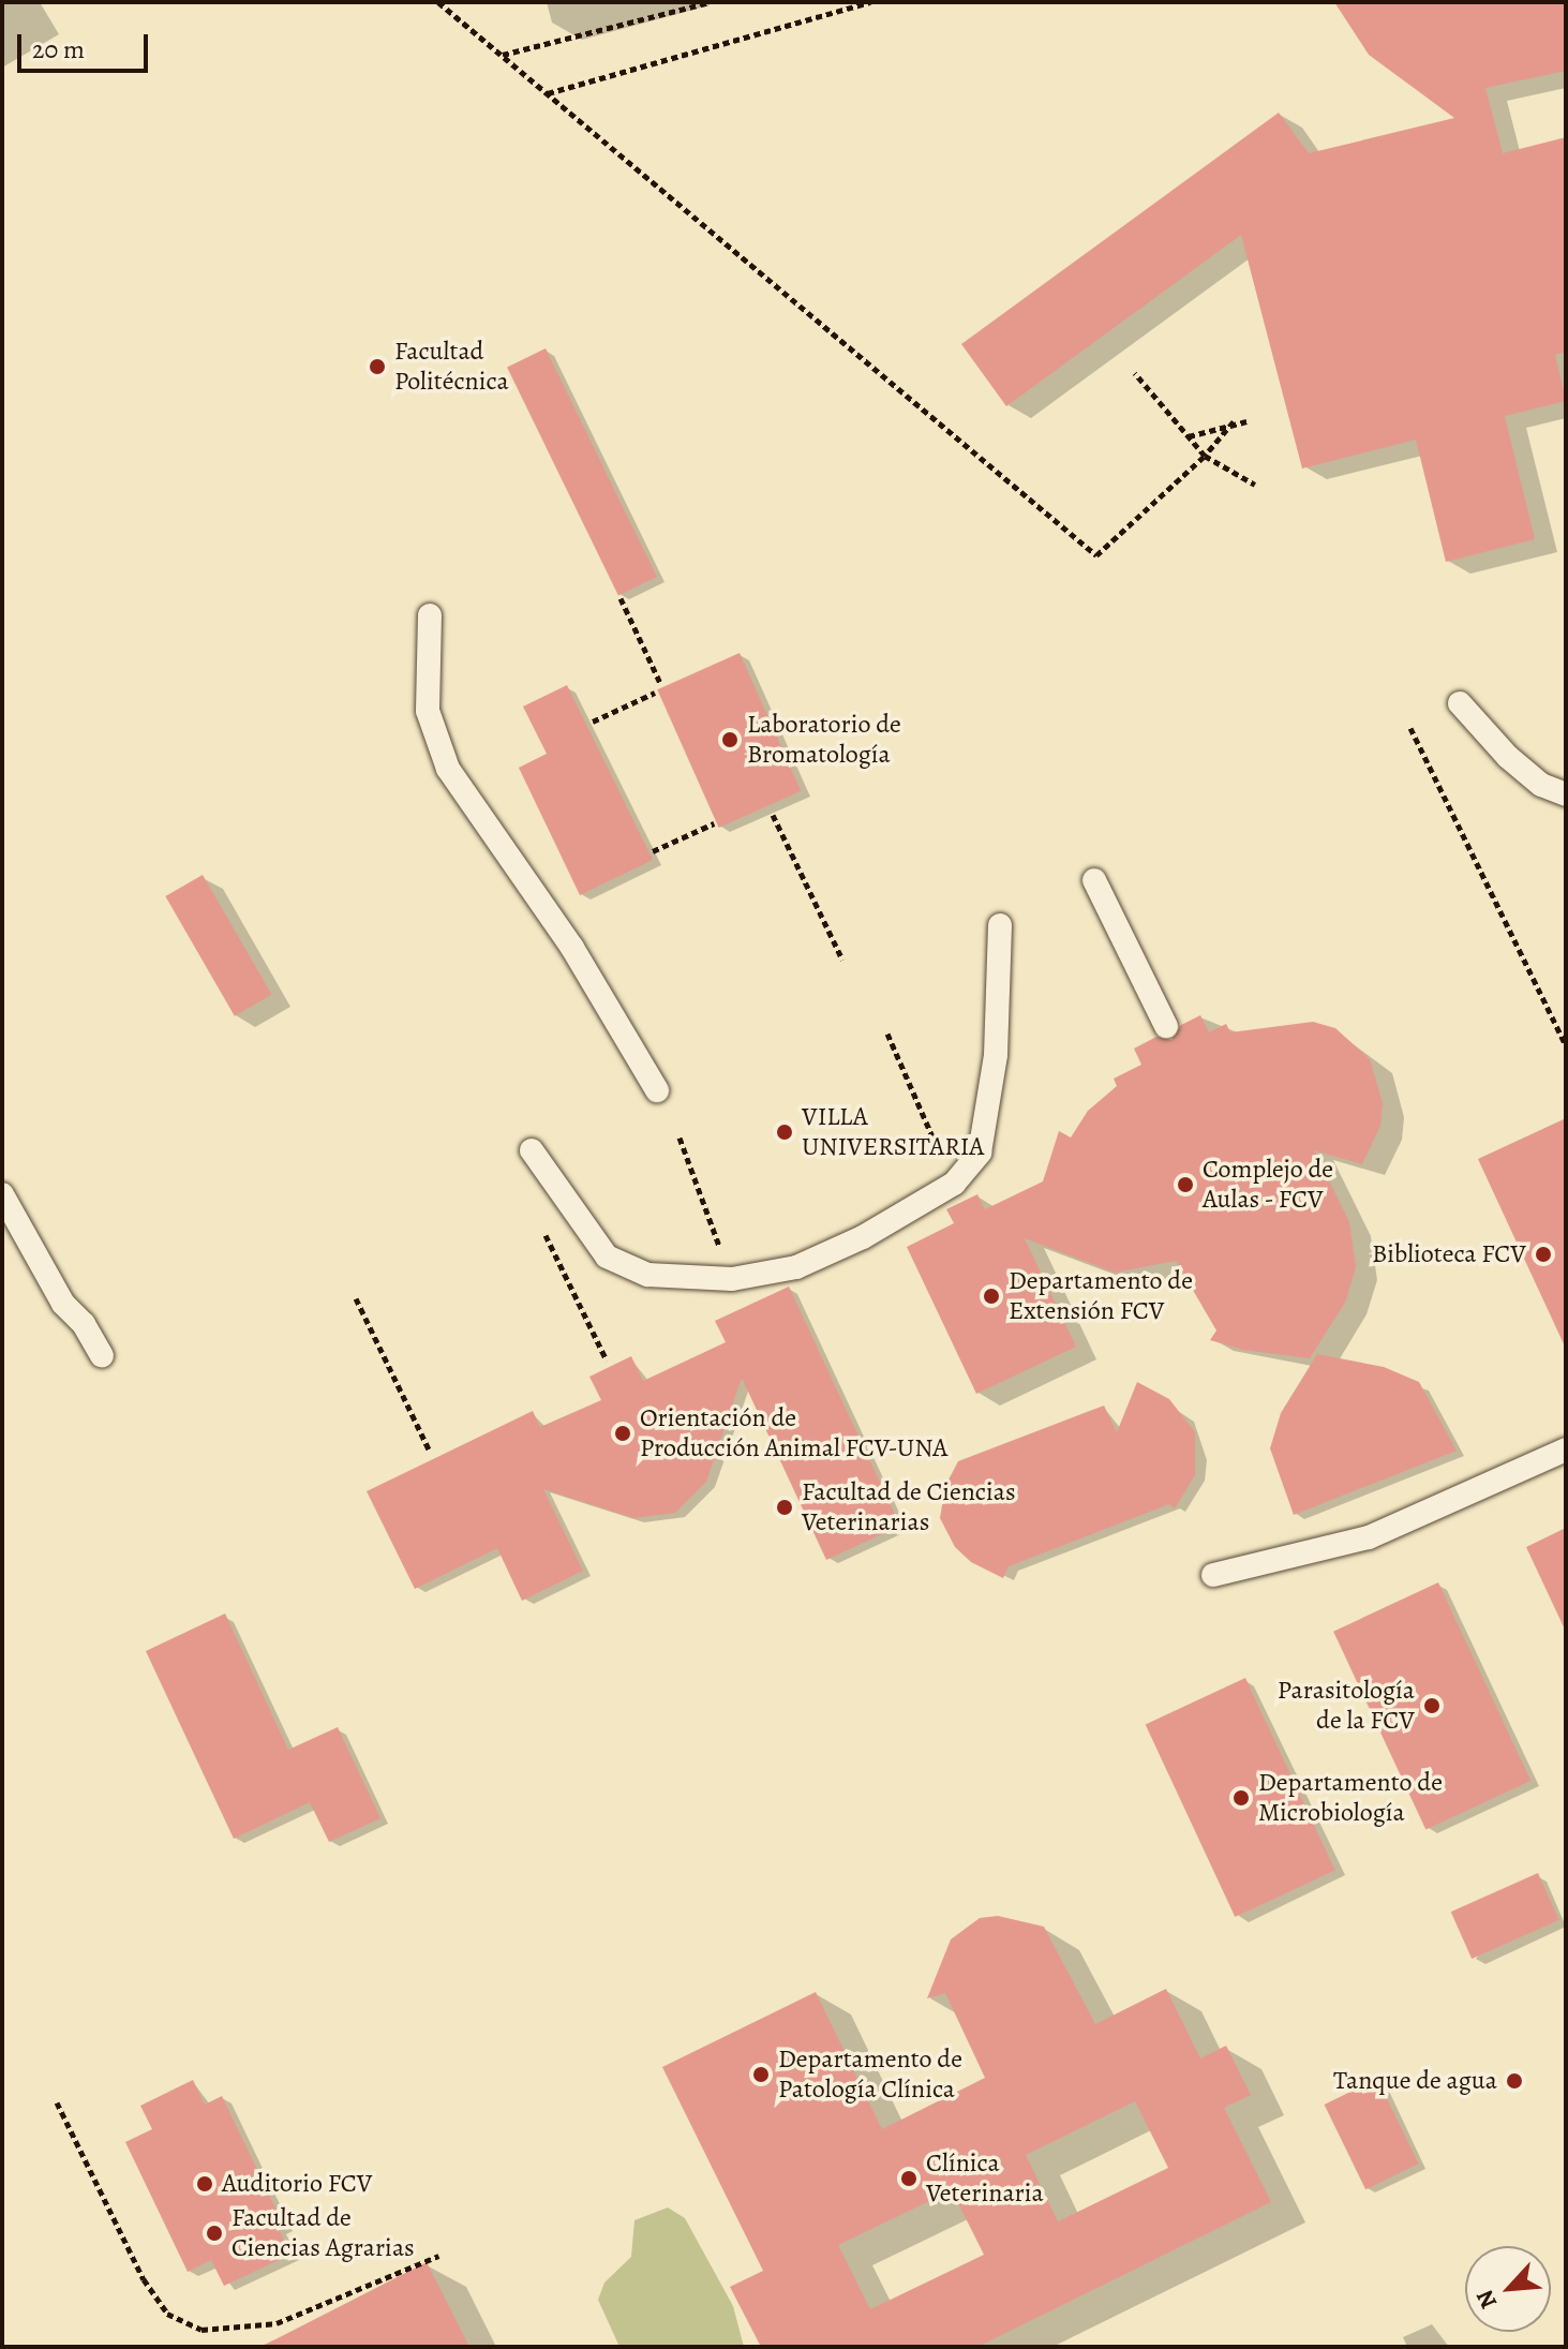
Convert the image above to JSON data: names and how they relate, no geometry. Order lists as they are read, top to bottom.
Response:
{
  "places": [
    "Facultad Politécnica",
    "Laboratorio de Bromatología",
    "VILLA UNIVERSITARIA",
    "Complejo de Aulas - FCV",
    "Biblioteca FCV",
    "Departamento de Extensión FCV",
    "Orientación de Producción Animal FCV-UNA",
    "Facultad de Ciencias Veterinarias",
    "Parasitología de la FCV",
    "Departamento de Microbiología",
    "Departamento de Patología Clínica",
    "Tanque de agua",
    "Clínica Veterinaria",
    "Auditorio FCV",
    "Facultad de Ciencias Agrarias"
  ],
  "scale_bar": "20 m",
  "north": "bottom left"
}
